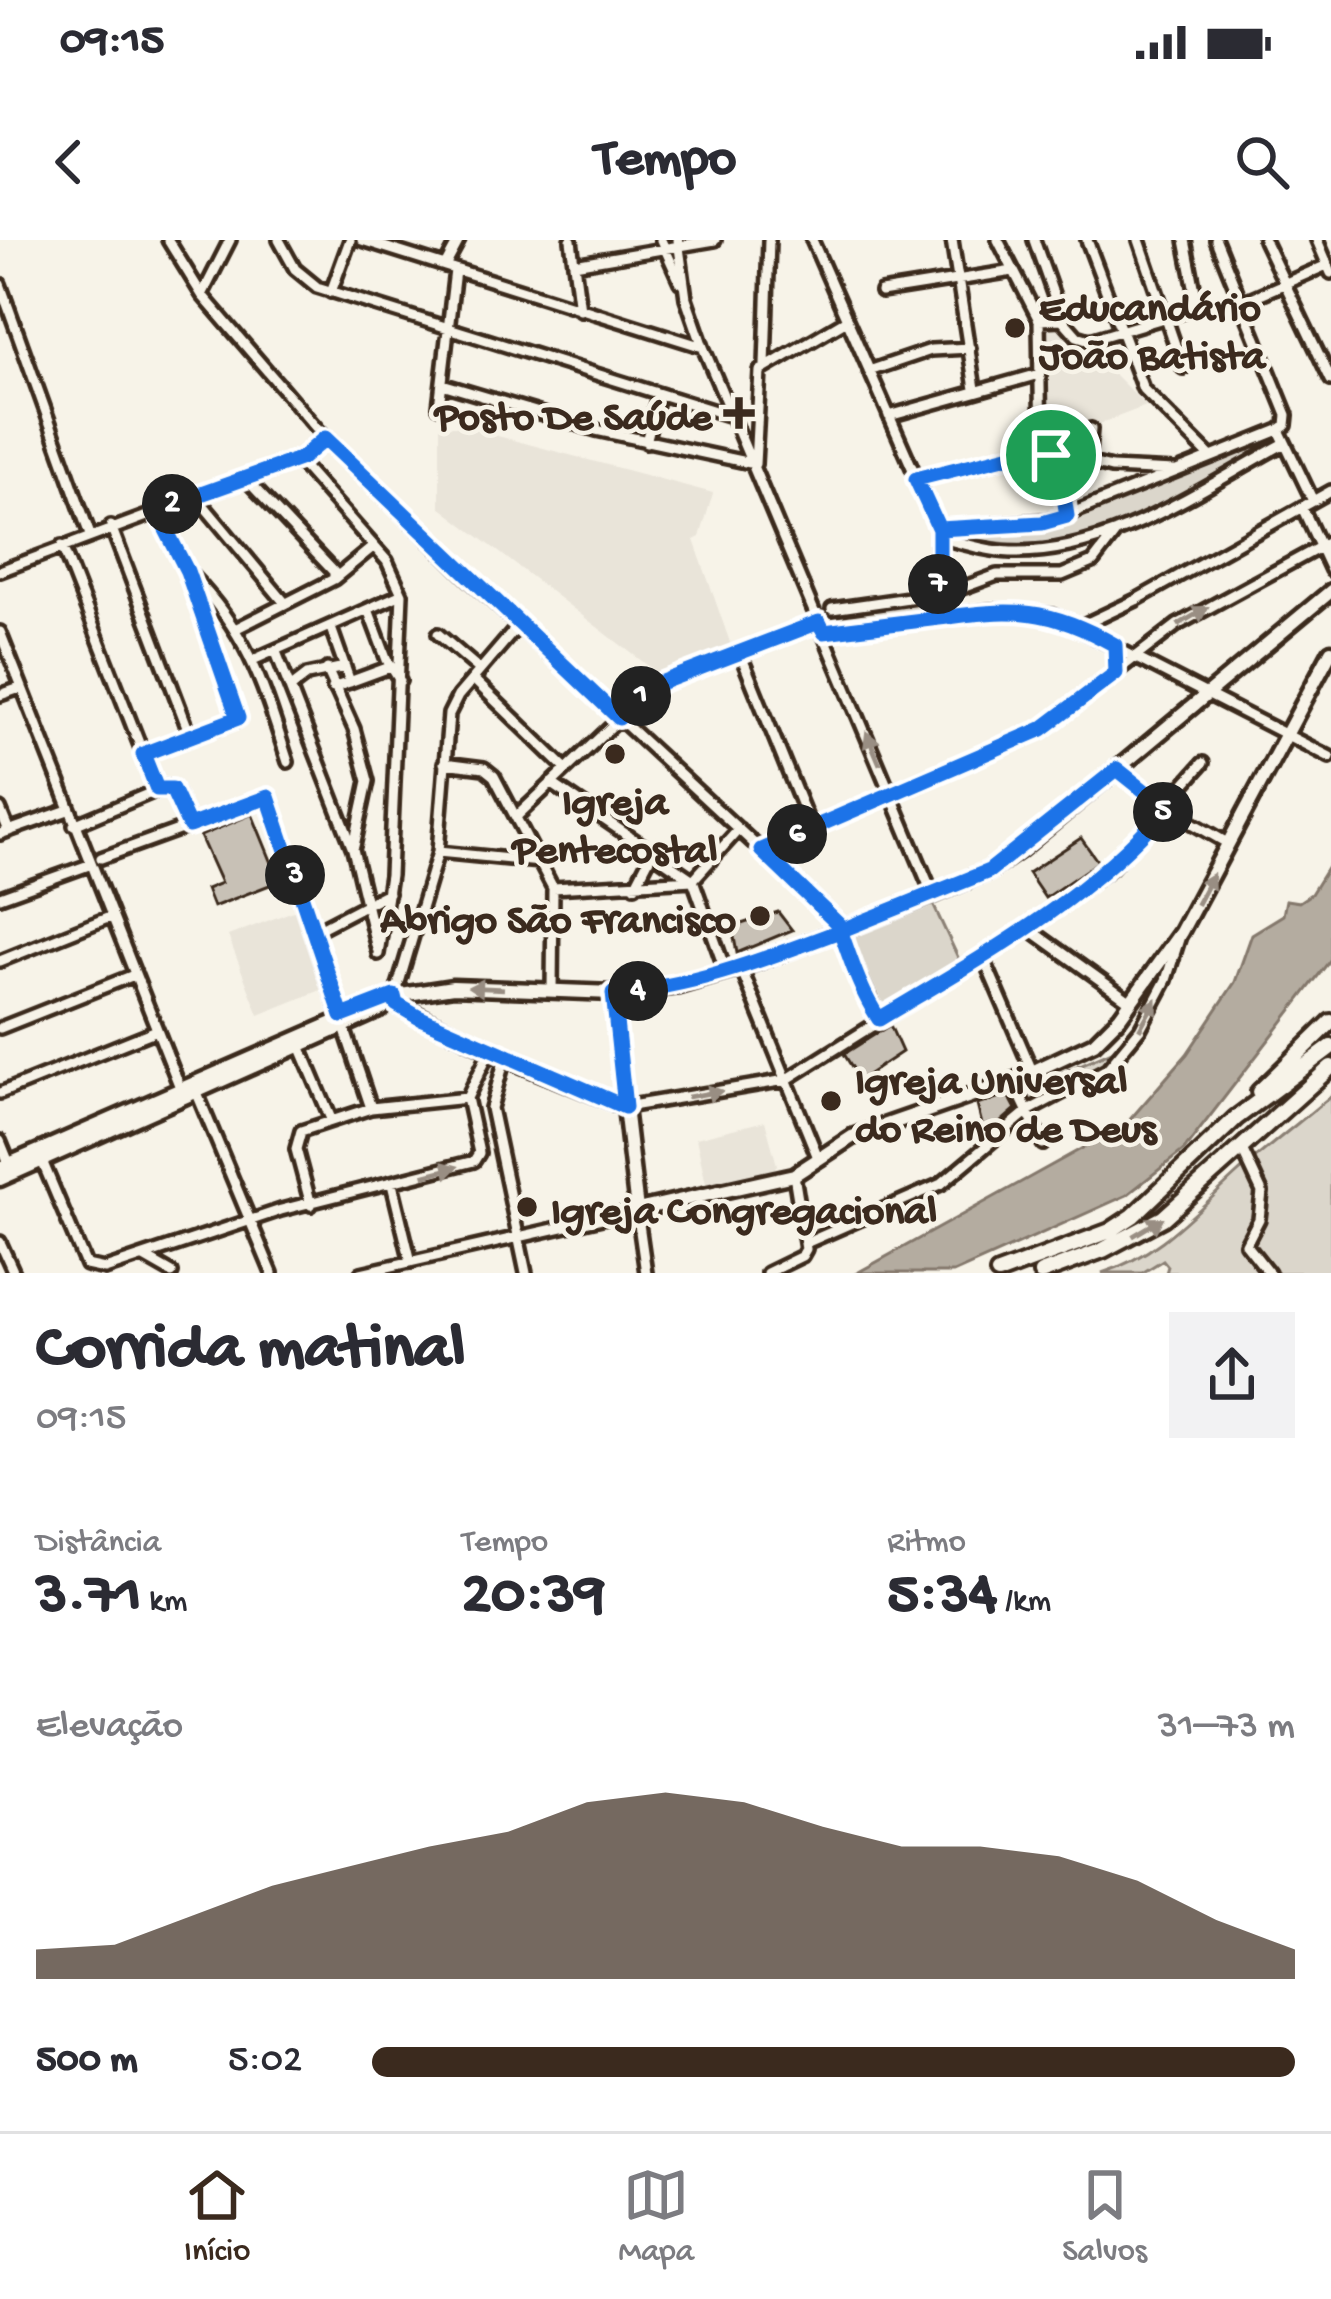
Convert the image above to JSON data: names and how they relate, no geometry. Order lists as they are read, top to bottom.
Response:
{
  "places": {
    "other": [
      "Educandário João Batista",
      "Igreja Pentecostal",
      "Abrigo São Francisco",
      "Igreja Universal do Reino de Deus",
      "Igreja Congregacional"
    ],
    "health": ["Posto De Saúde"]
  },
  "page": {
    "status": "09:15",
    "header": "Tempo",
    "pins": [
      "2",
      "7",
      "1",
      "5",
      "6",
      "3",
      "4"
    ],
    "heading": ["Corrida matinal", "09:15"],
    "stats": [
      ["Distância", "3.71 km"],
      ["Tempo", "20:39"],
      ["Ritmo", "5:34 /km"]
    ],
    "chart": ["Elevação", "31–73 m"],
    "list": [
      {
        "name": "500 m",
        "note": "5:02"
      }
    ],
    "tabs": ["Início", "Mapa", "Salvos"]
  }
}
